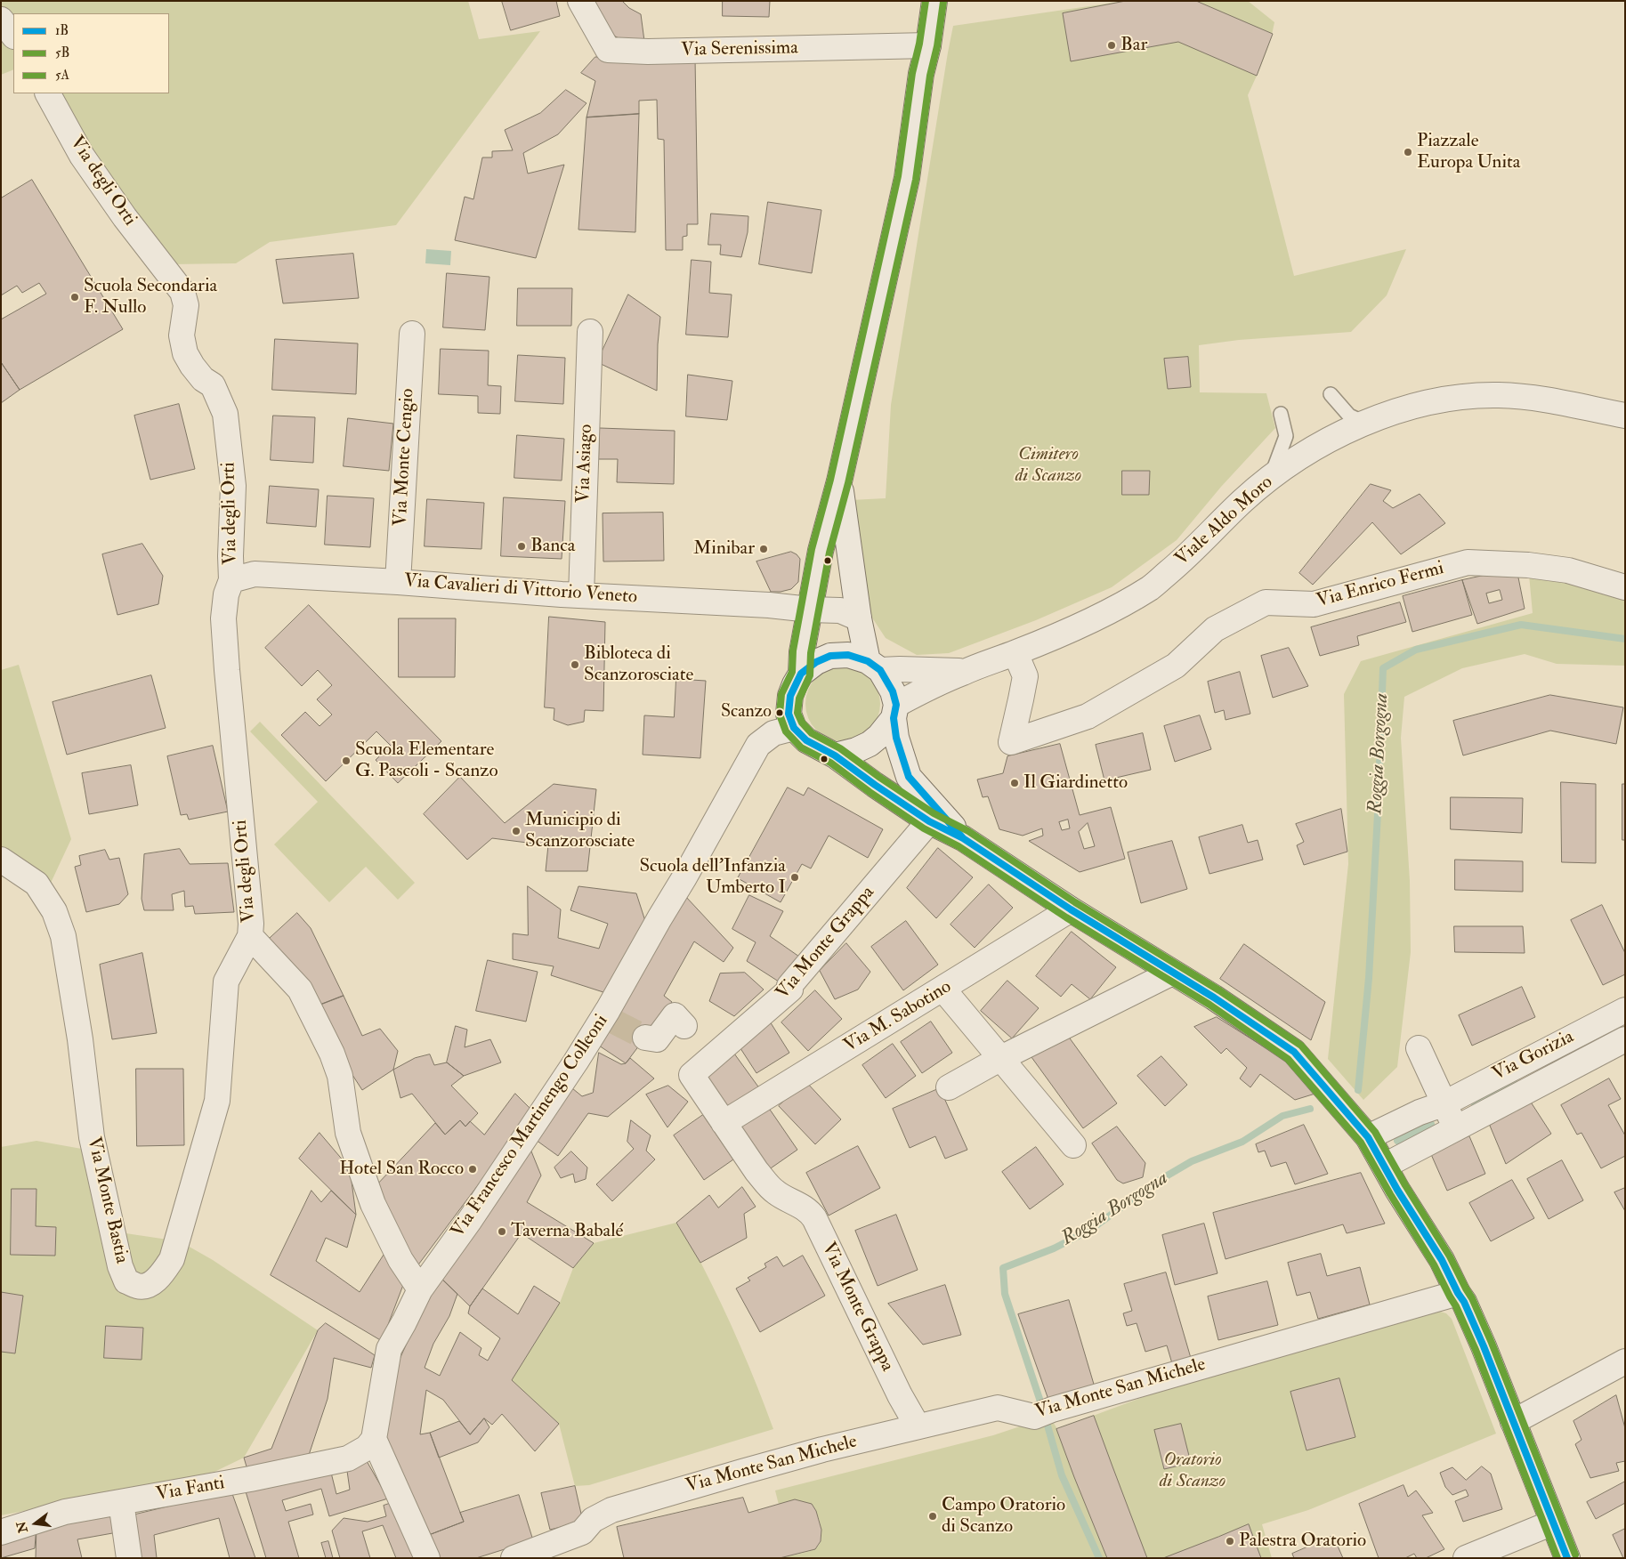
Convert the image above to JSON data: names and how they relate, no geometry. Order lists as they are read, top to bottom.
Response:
{
  "streets": {
    "street": [
      "Via Serenissima",
      "Via degli Orti",
      "Via Monte Cengio",
      "Via Asiago",
      "Viale Aldo Moro",
      "Via Enrico Fermi",
      "Via Cavalieri di Vittorio Veneto",
      "Via Monte Grappa",
      "Via M. Sabotino",
      "Via Gorizia",
      "Via Francesco Martinengo Colleoni",
      "Via Monte Bastia",
      "Via Monte San Michele",
      "Via Fanti"
    ]
  },
  "crossings": [
    ["Via degli Orti", "Via Cavalieri di Vittorio Veneto"],
    ["Via degli Orti", "Via Monte Bastia"],
    ["Via Monte Cengio", "Via Cavalieri di Vittorio Veneto"],
    ["Via Asiago", "Via Cavalieri di Vittorio Veneto"],
    ["Viale Aldo Moro", "Via Enrico Fermi"],
    ["Viale Aldo Moro", "Via Francesco Martinengo Colleoni"],
    ["Via Monte Grappa", "Via M. Sabotino"],
    ["Via Monte Grappa", "Via Monte San Michele"],
    ["Via Francesco Martinengo Colleoni", "Via Fanti"]
  ],
  "water": ["Roggia Borgogna"],
  "parks": ["Cimitero di Scanzo", "Oratorio di Scanzo"],
  "places": [
    "Bar",
    "Piazzale Europa Unita",
    "Scuola Secondaria F. Nullo",
    "Banca",
    "Minibar",
    "Bibloteca di Scanzorosciate",
    "Scanzo",
    "Scuola Elementare G. Pascoli - Scanzo",
    "Il Giardinetto",
    "Municipio di Scanzorosciate",
    "Scuola dell'Infanzia Umberto I",
    "Hotel San Rocco",
    "Taverna Babalé",
    "Campo Oratorio di Scanzo",
    "Palestra Oratorio"
  ],
  "lines": ["transit line 5B", "transit line 5A", "transit line 1B"],
  "legend": ["1B", "5B", "5A"],
  "north": "left"
}
